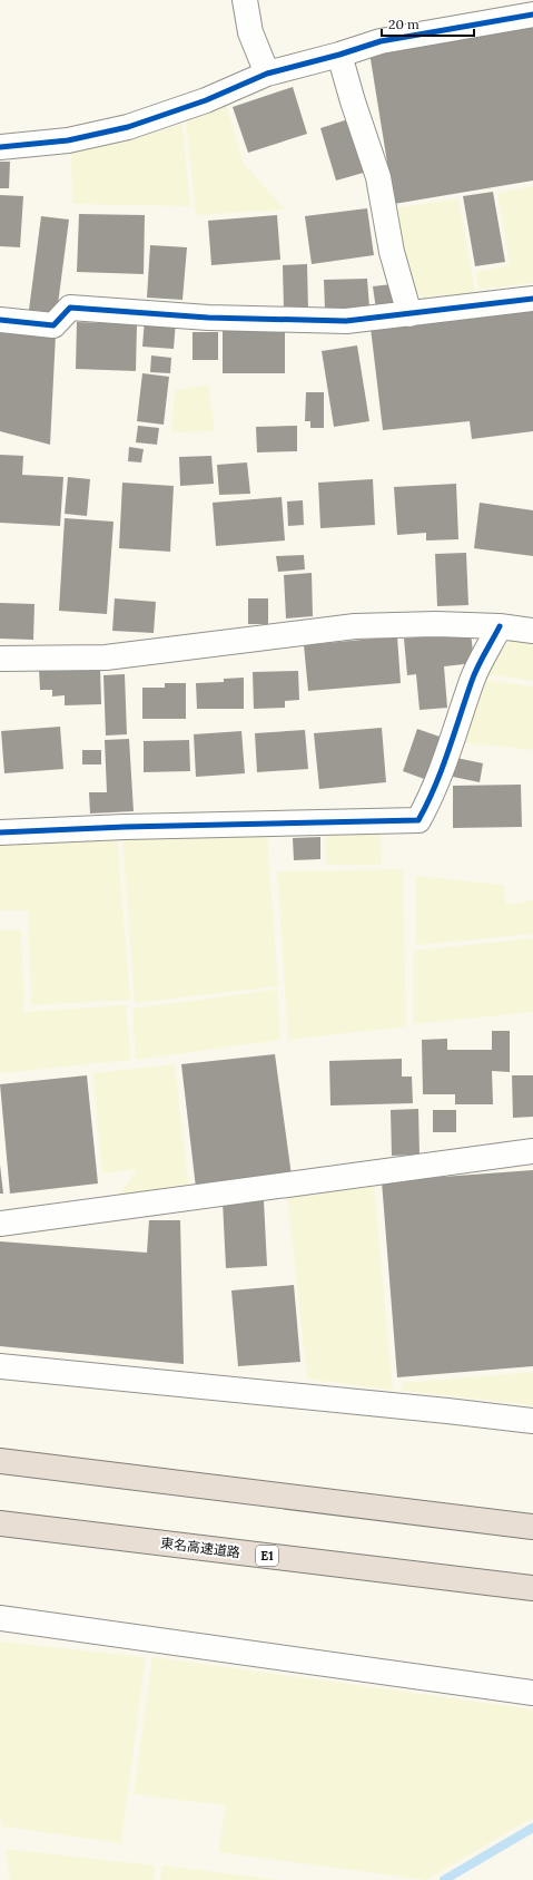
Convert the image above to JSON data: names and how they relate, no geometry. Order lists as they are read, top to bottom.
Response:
{
  "streets": {
    "highway": ["東名高速道路", "E1"]
  },
  "scale_bar": "20 m"
}
